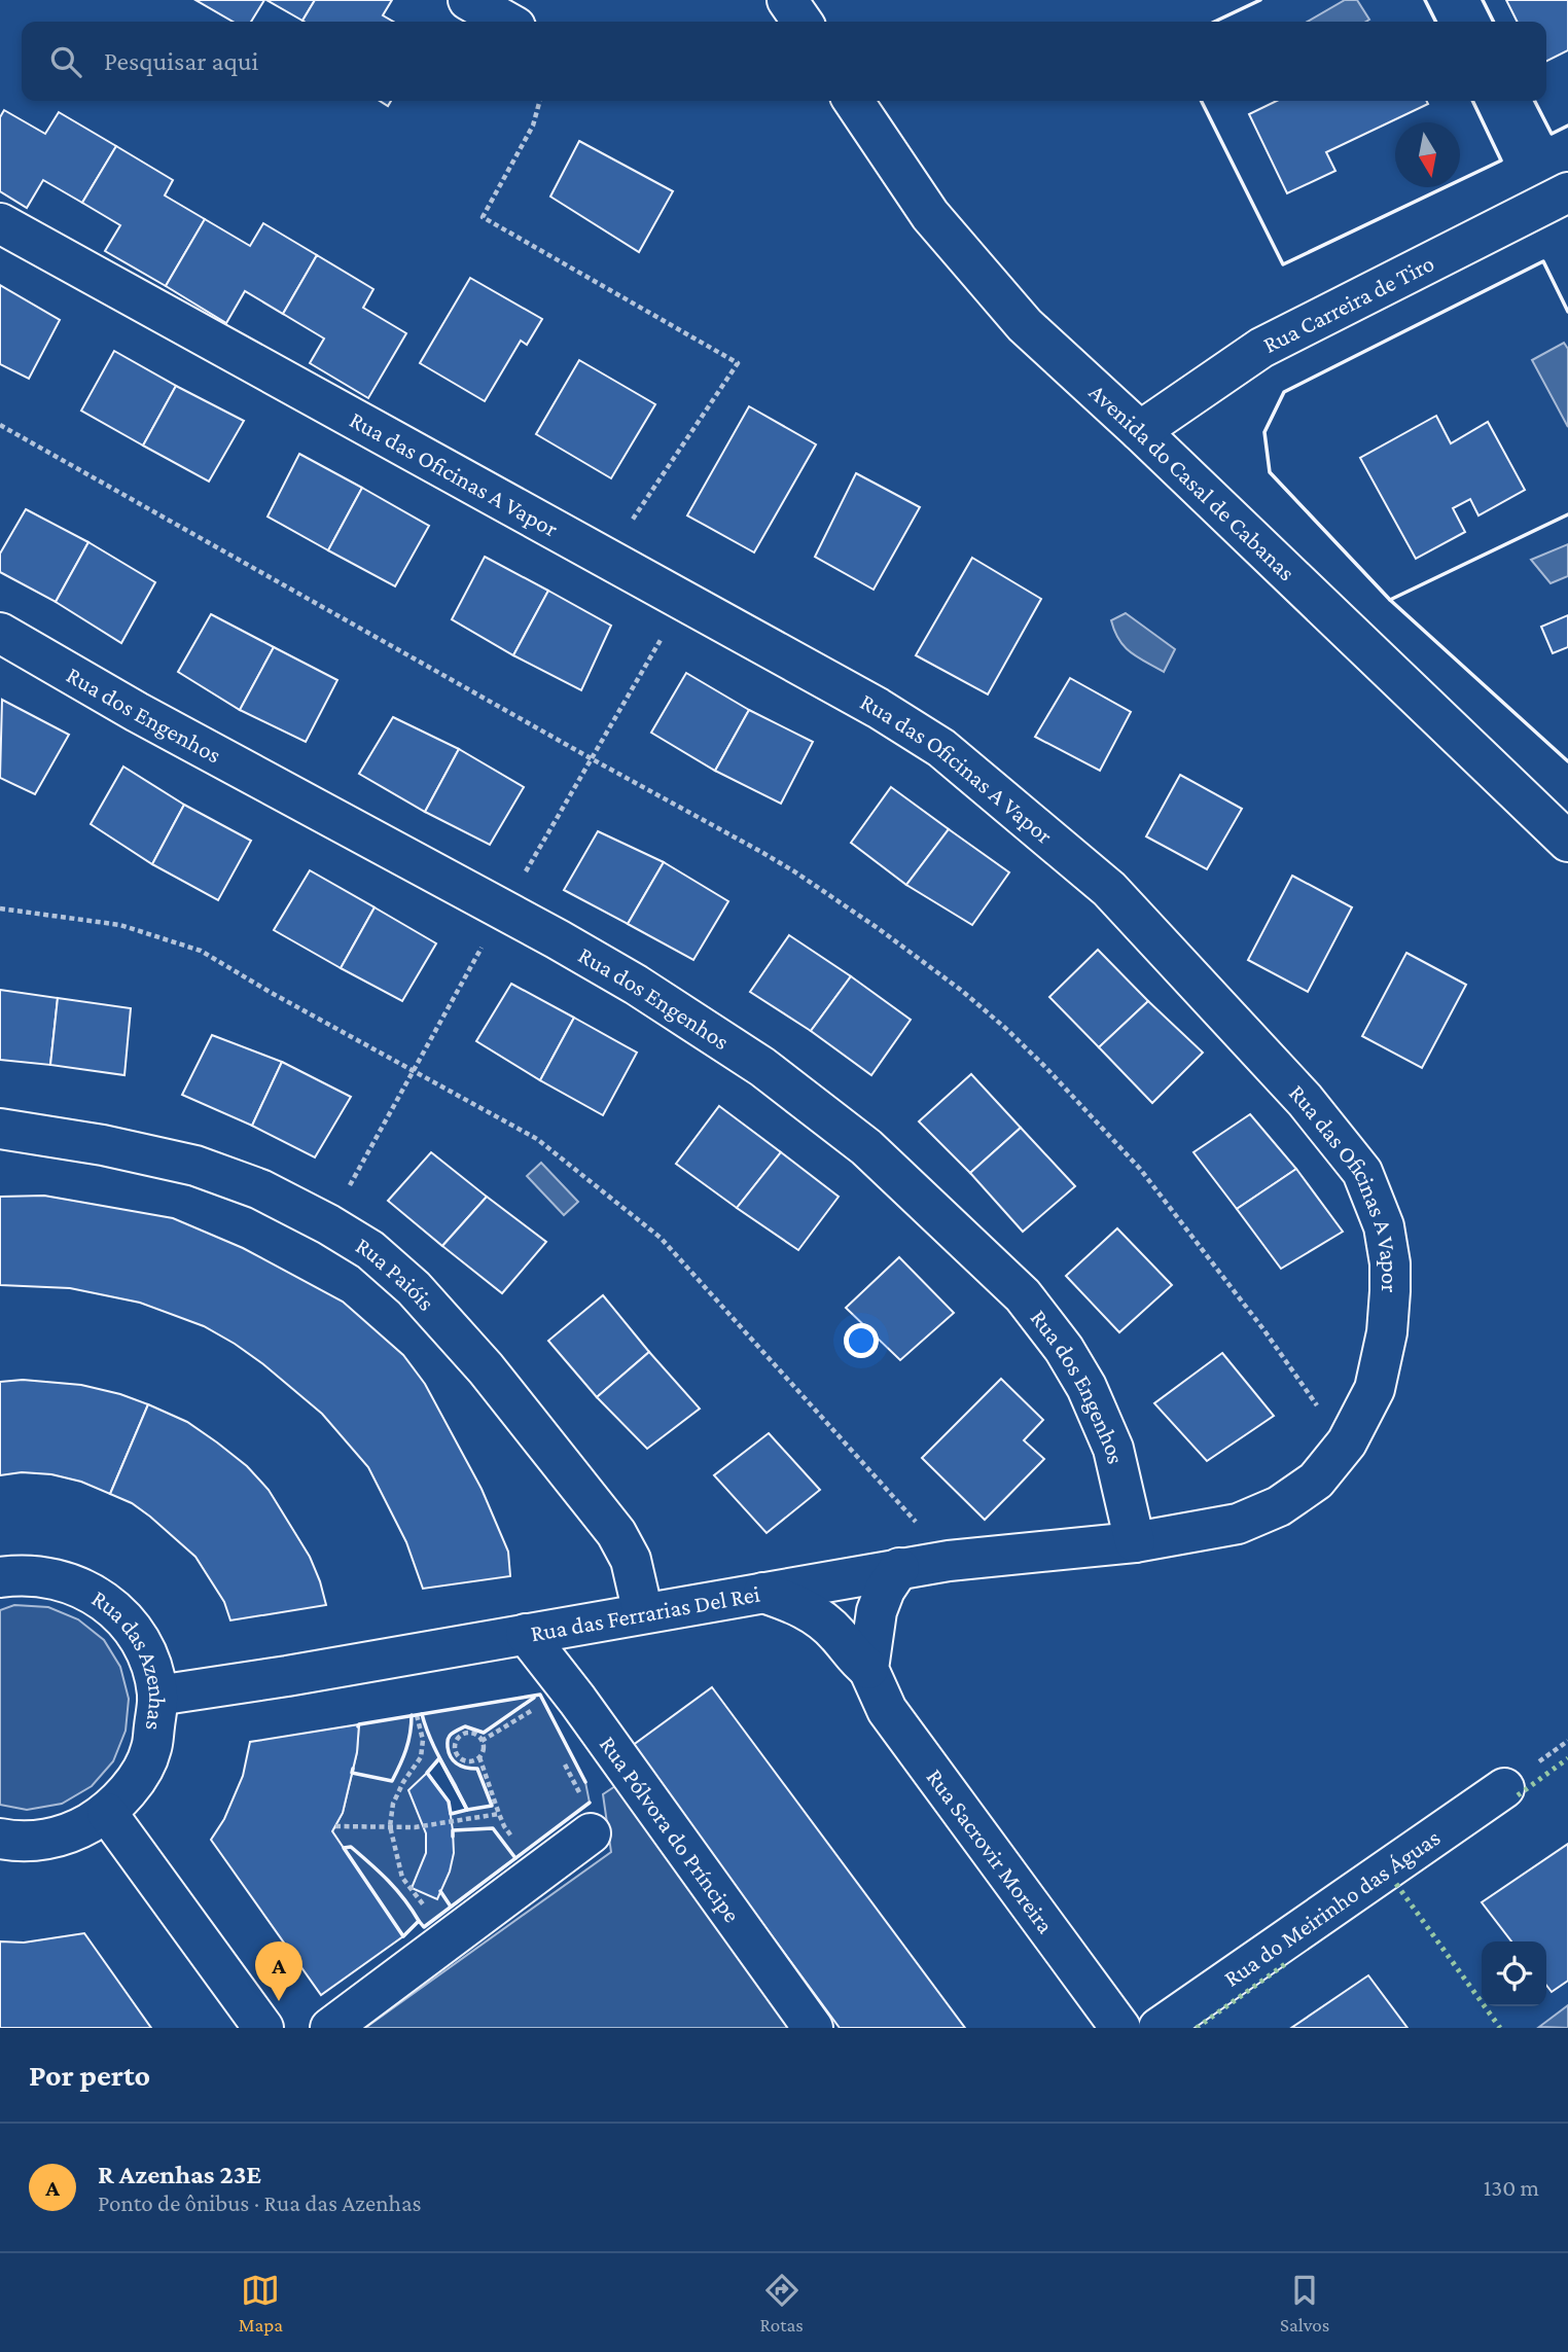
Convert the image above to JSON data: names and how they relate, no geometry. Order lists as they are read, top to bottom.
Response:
{
  "streets": {
    "street": [
      "Rua Carreira de Tiro",
      "Rua das Oficinas A Vapor",
      "Avenida do Casal de Cabanas",
      "Rua dos Engenhos",
      "Rua Paióis",
      "Rua das Ferrarias Del Rei",
      "Rua das Azenhas",
      "Rua Pólvora do Príncipe",
      "Rua Sacrovir Moreira",
      "Rua do Meirinho das Águas"
    ]
  },
  "crossings": [
    ["Rua Carreira de Tiro", "Avenida do Casal de Cabanas"],
    ["Rua das Oficinas A Vapor", "Rua dos Engenhos"],
    ["Rua das Oficinas A Vapor", "Rua das Ferrarias Del Rei"],
    ["Rua dos Engenhos", "Rua das Ferrarias Del Rei"],
    ["Rua Paióis", "Rua das Ferrarias Del Rei"],
    ["Rua das Ferrarias Del Rei", "Rua das Azenhas"],
    ["Rua das Ferrarias Del Rei", "Rua Pólvora do Príncipe"],
    ["Rua das Ferrarias Del Rei", "Rua Sacrovir Moreira"]
  ],
  "north": "bottom",
  "page": {
    "search": "Pesquisar aqui",
    "pins": "A",
    "heading": "Por perto",
    "list": [
      {
        "mark": "A",
        "name": "R Azenhas 23E",
        "note": "Ponto de ônibus · Rua das Azenhas",
        "value": "130 m"
      }
    ],
    "nav": ["Mapa", "Rotas", "Salvos"]
  }
}
